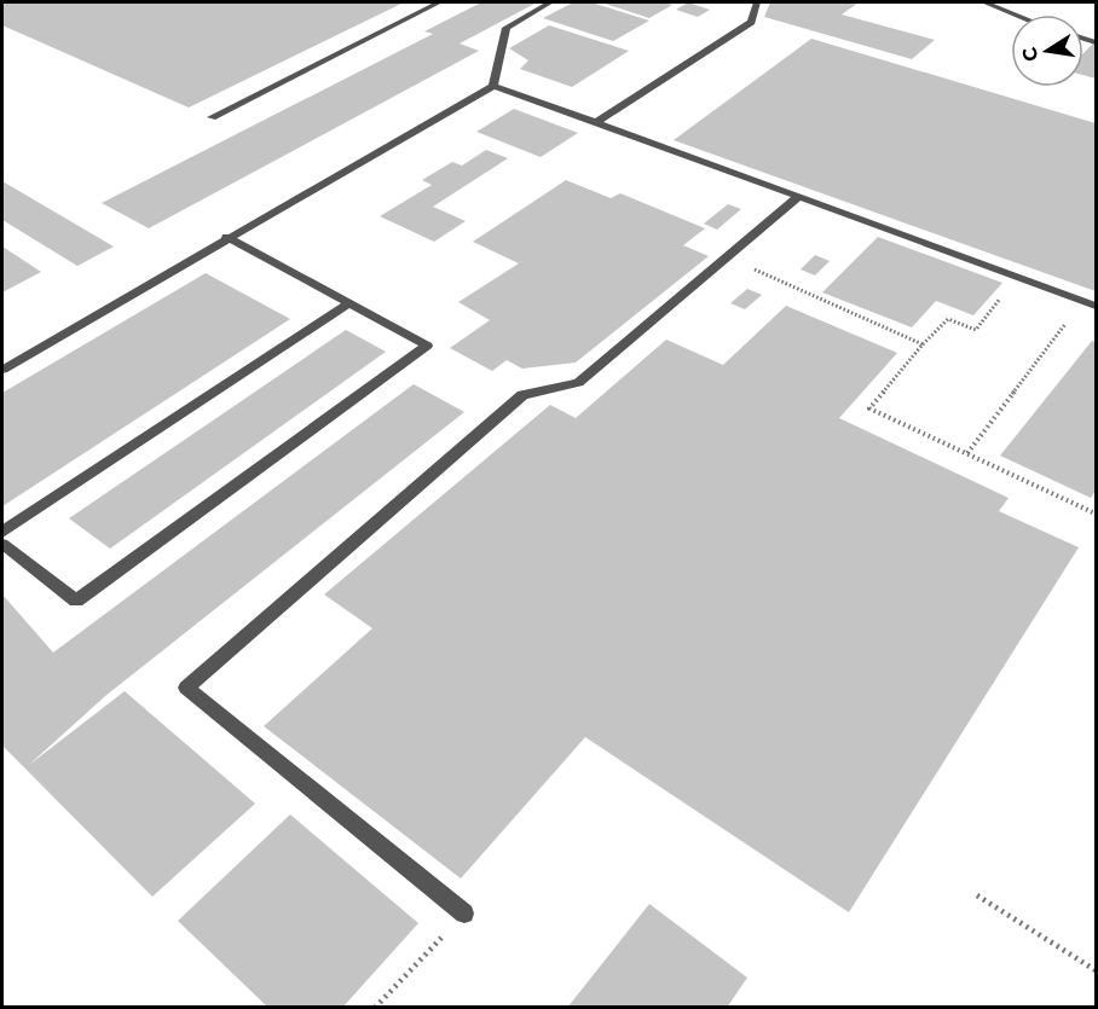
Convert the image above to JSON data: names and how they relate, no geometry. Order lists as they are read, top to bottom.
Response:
{
  "north": "left"
}
